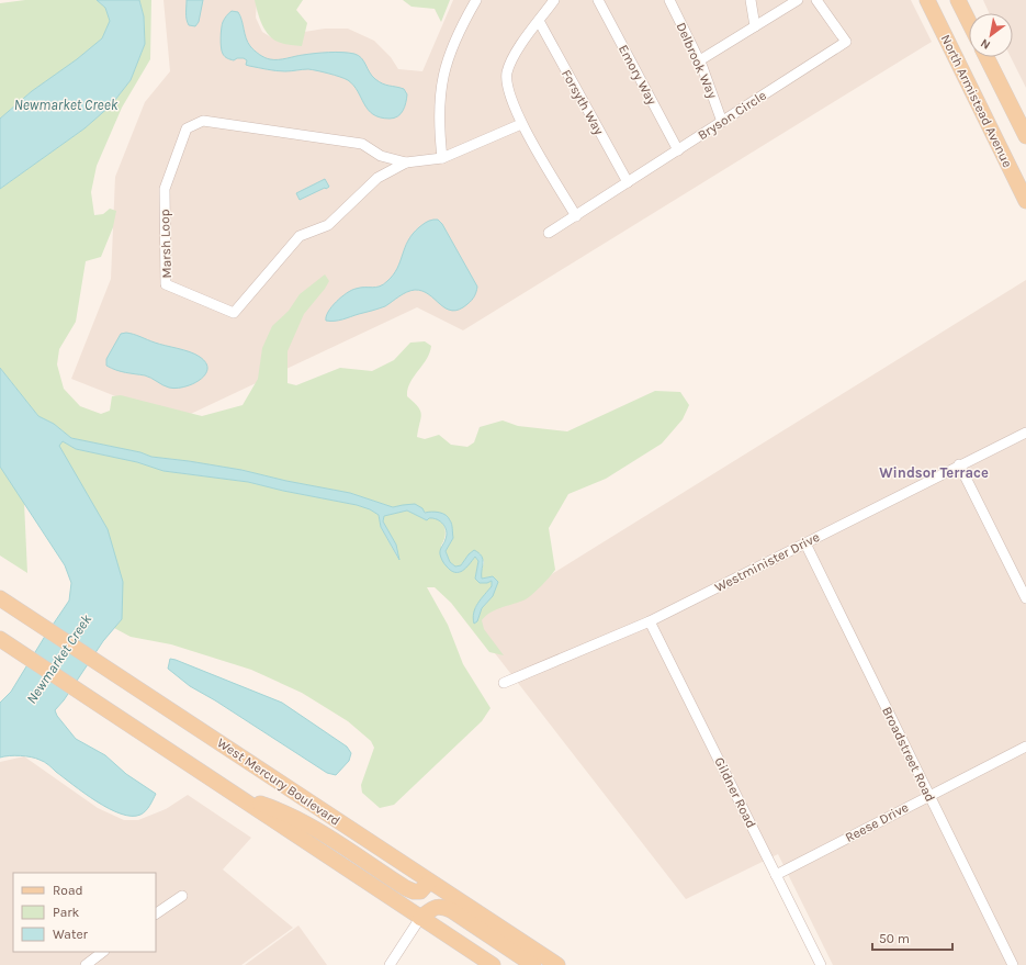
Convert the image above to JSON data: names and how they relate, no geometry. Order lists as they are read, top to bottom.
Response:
{
  "streets": {
    "main road": ["North Armistead Avenue", "West Mercury Boulevard"],
    "street": [
      "Delbrook Way",
      "Emory Way",
      "Forsyth Way",
      "Bryson Circle",
      "Marsh Loop",
      "Westminister Drive",
      "Broadstreet Road",
      "Gildner Road",
      "Reese Drive"
    ]
  },
  "crossings": [
    ["Delbrook Way", "Bryson Circle"],
    ["Emory Way", "Bryson Circle"],
    ["Forsyth Way", "Bryson Circle"],
    ["Westminister Drive", "Broadstreet Road"],
    ["Westminister Drive", "Gildner Road"],
    ["Broadstreet Road", "Reese Drive"],
    ["Gildner Road", "Reese Drive"]
  ],
  "districts": ["Windsor Terrace"],
  "water": ["Newmarket Creek"],
  "legend": ["Road", "Park", "Water"],
  "scale_bar": "50 m",
  "north": "bottom left"
}
